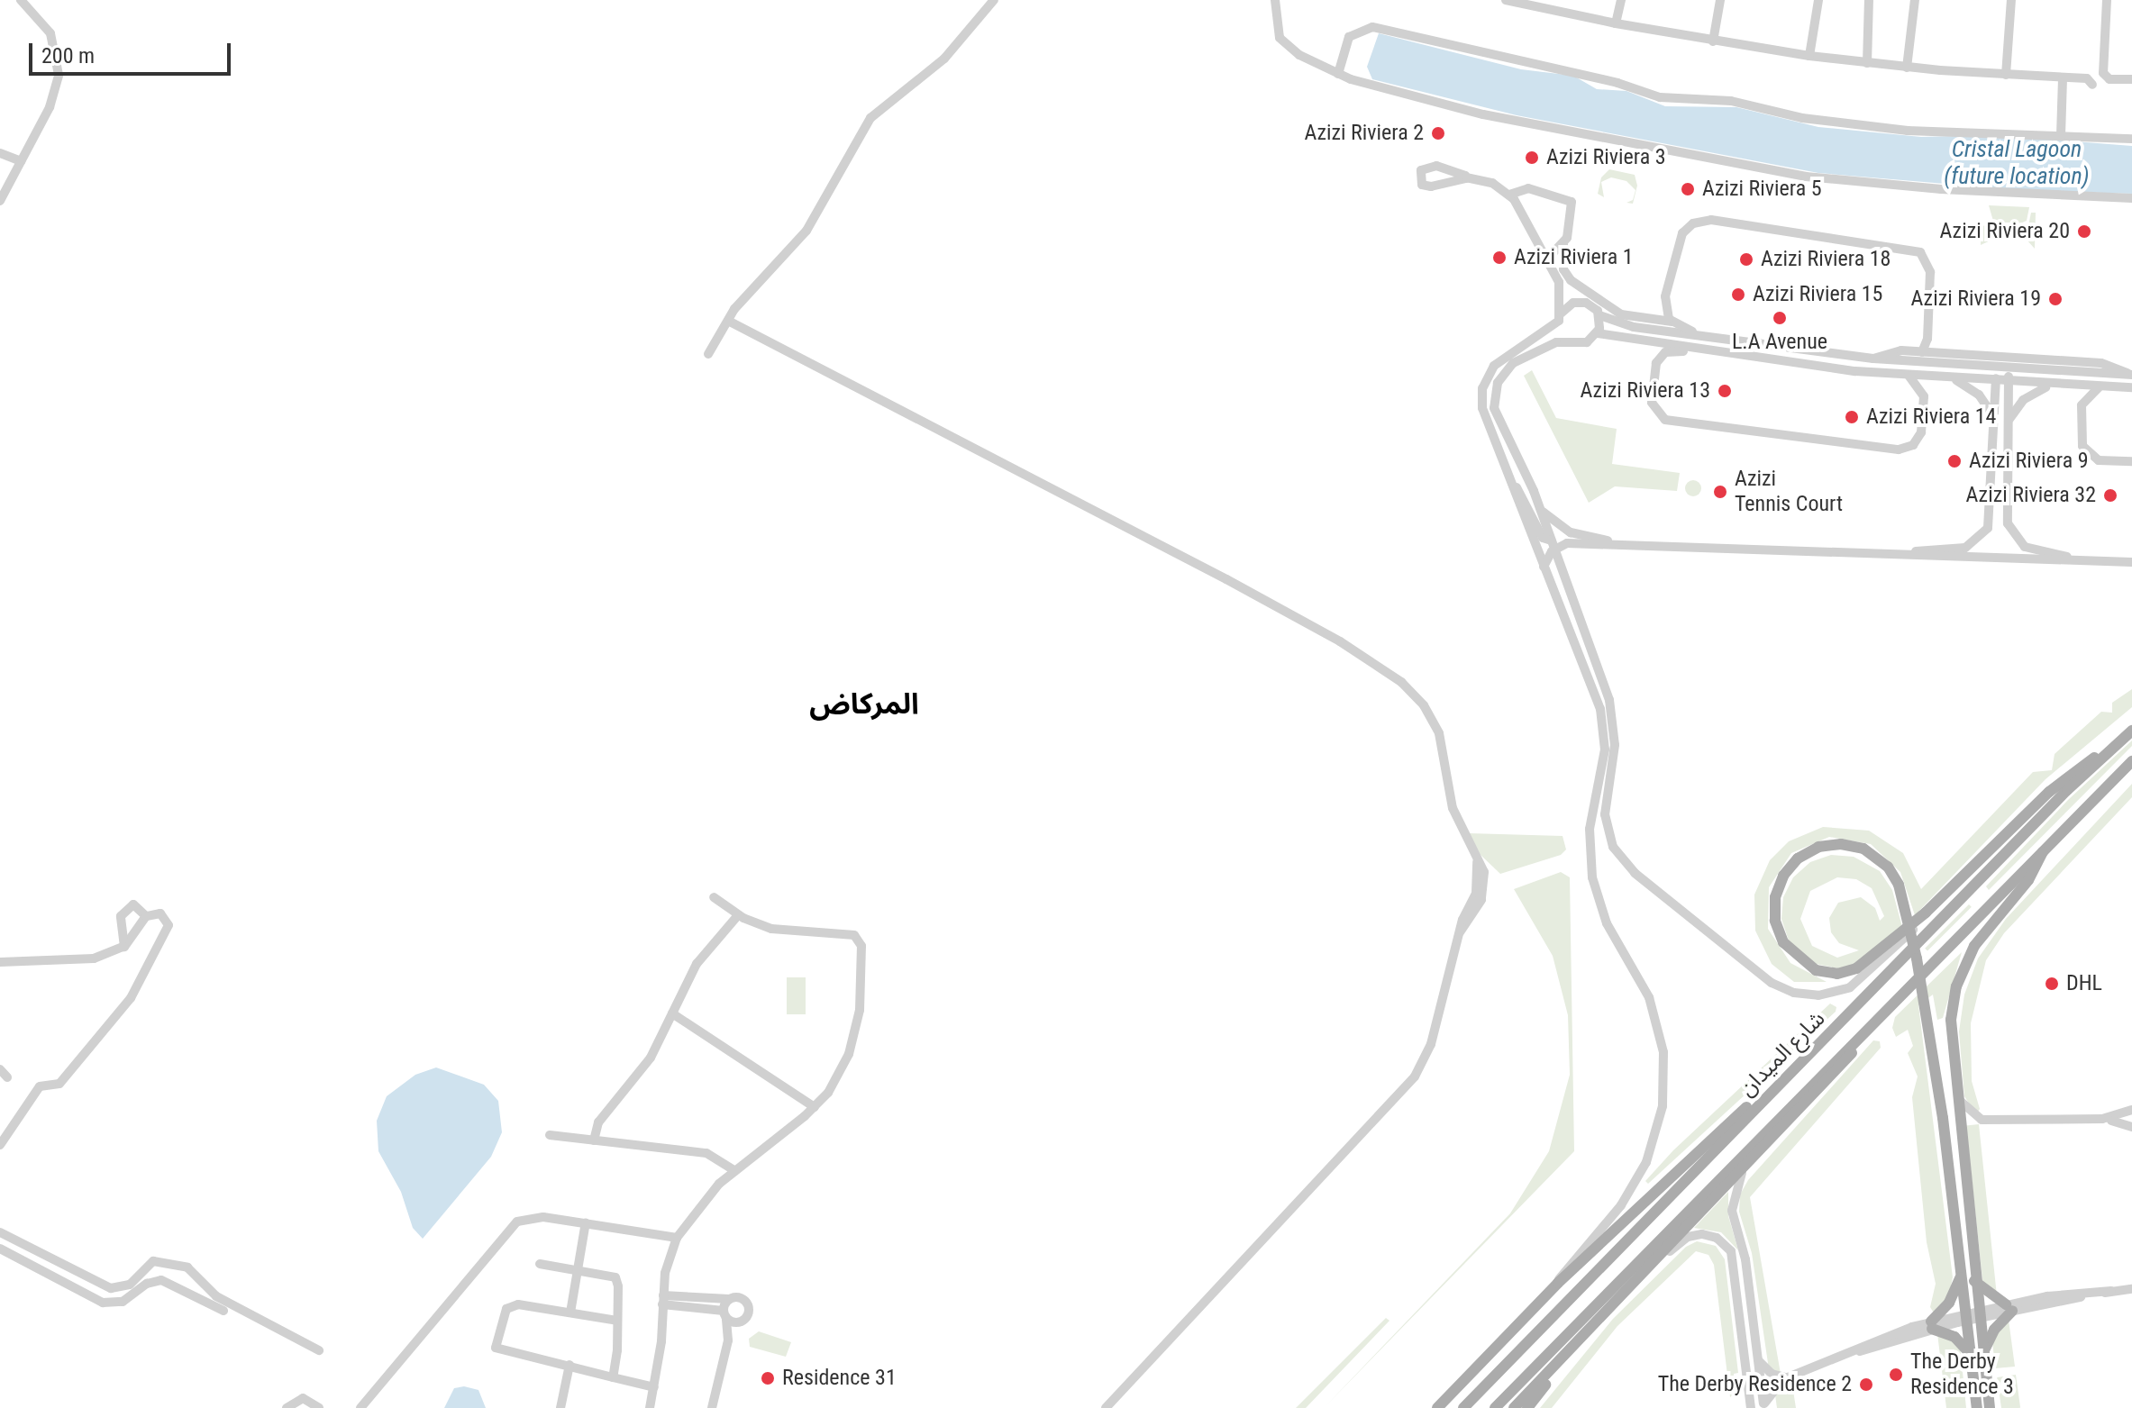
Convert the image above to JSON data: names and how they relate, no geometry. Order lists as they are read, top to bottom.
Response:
{
  "streets": {
    "main road": ["شارع الميدان"]
  },
  "districts": ["المركاض"],
  "water": ["Cristal Lagoon (future location)"],
  "places": [
    "Azizi Riviera 2",
    "Azizi Riviera 3",
    "Azizi Riviera 5",
    "Azizi Riviera 20",
    "Azizi Riviera 1",
    "Azizi Riviera 18",
    "Azizi Riviera 15",
    "Azizi Riviera 19",
    "L.A Avenue",
    "Azizi Riviera 13",
    "Azizi Riviera 14",
    "Azizi Riviera 9",
    "Azizi Tennis Court",
    "Azizi Riviera 32",
    "DHL",
    "The Derby Residence 3",
    "Residence 31",
    "The Derby Residence 2"
  ],
  "scale_bar": "200 m"
}
